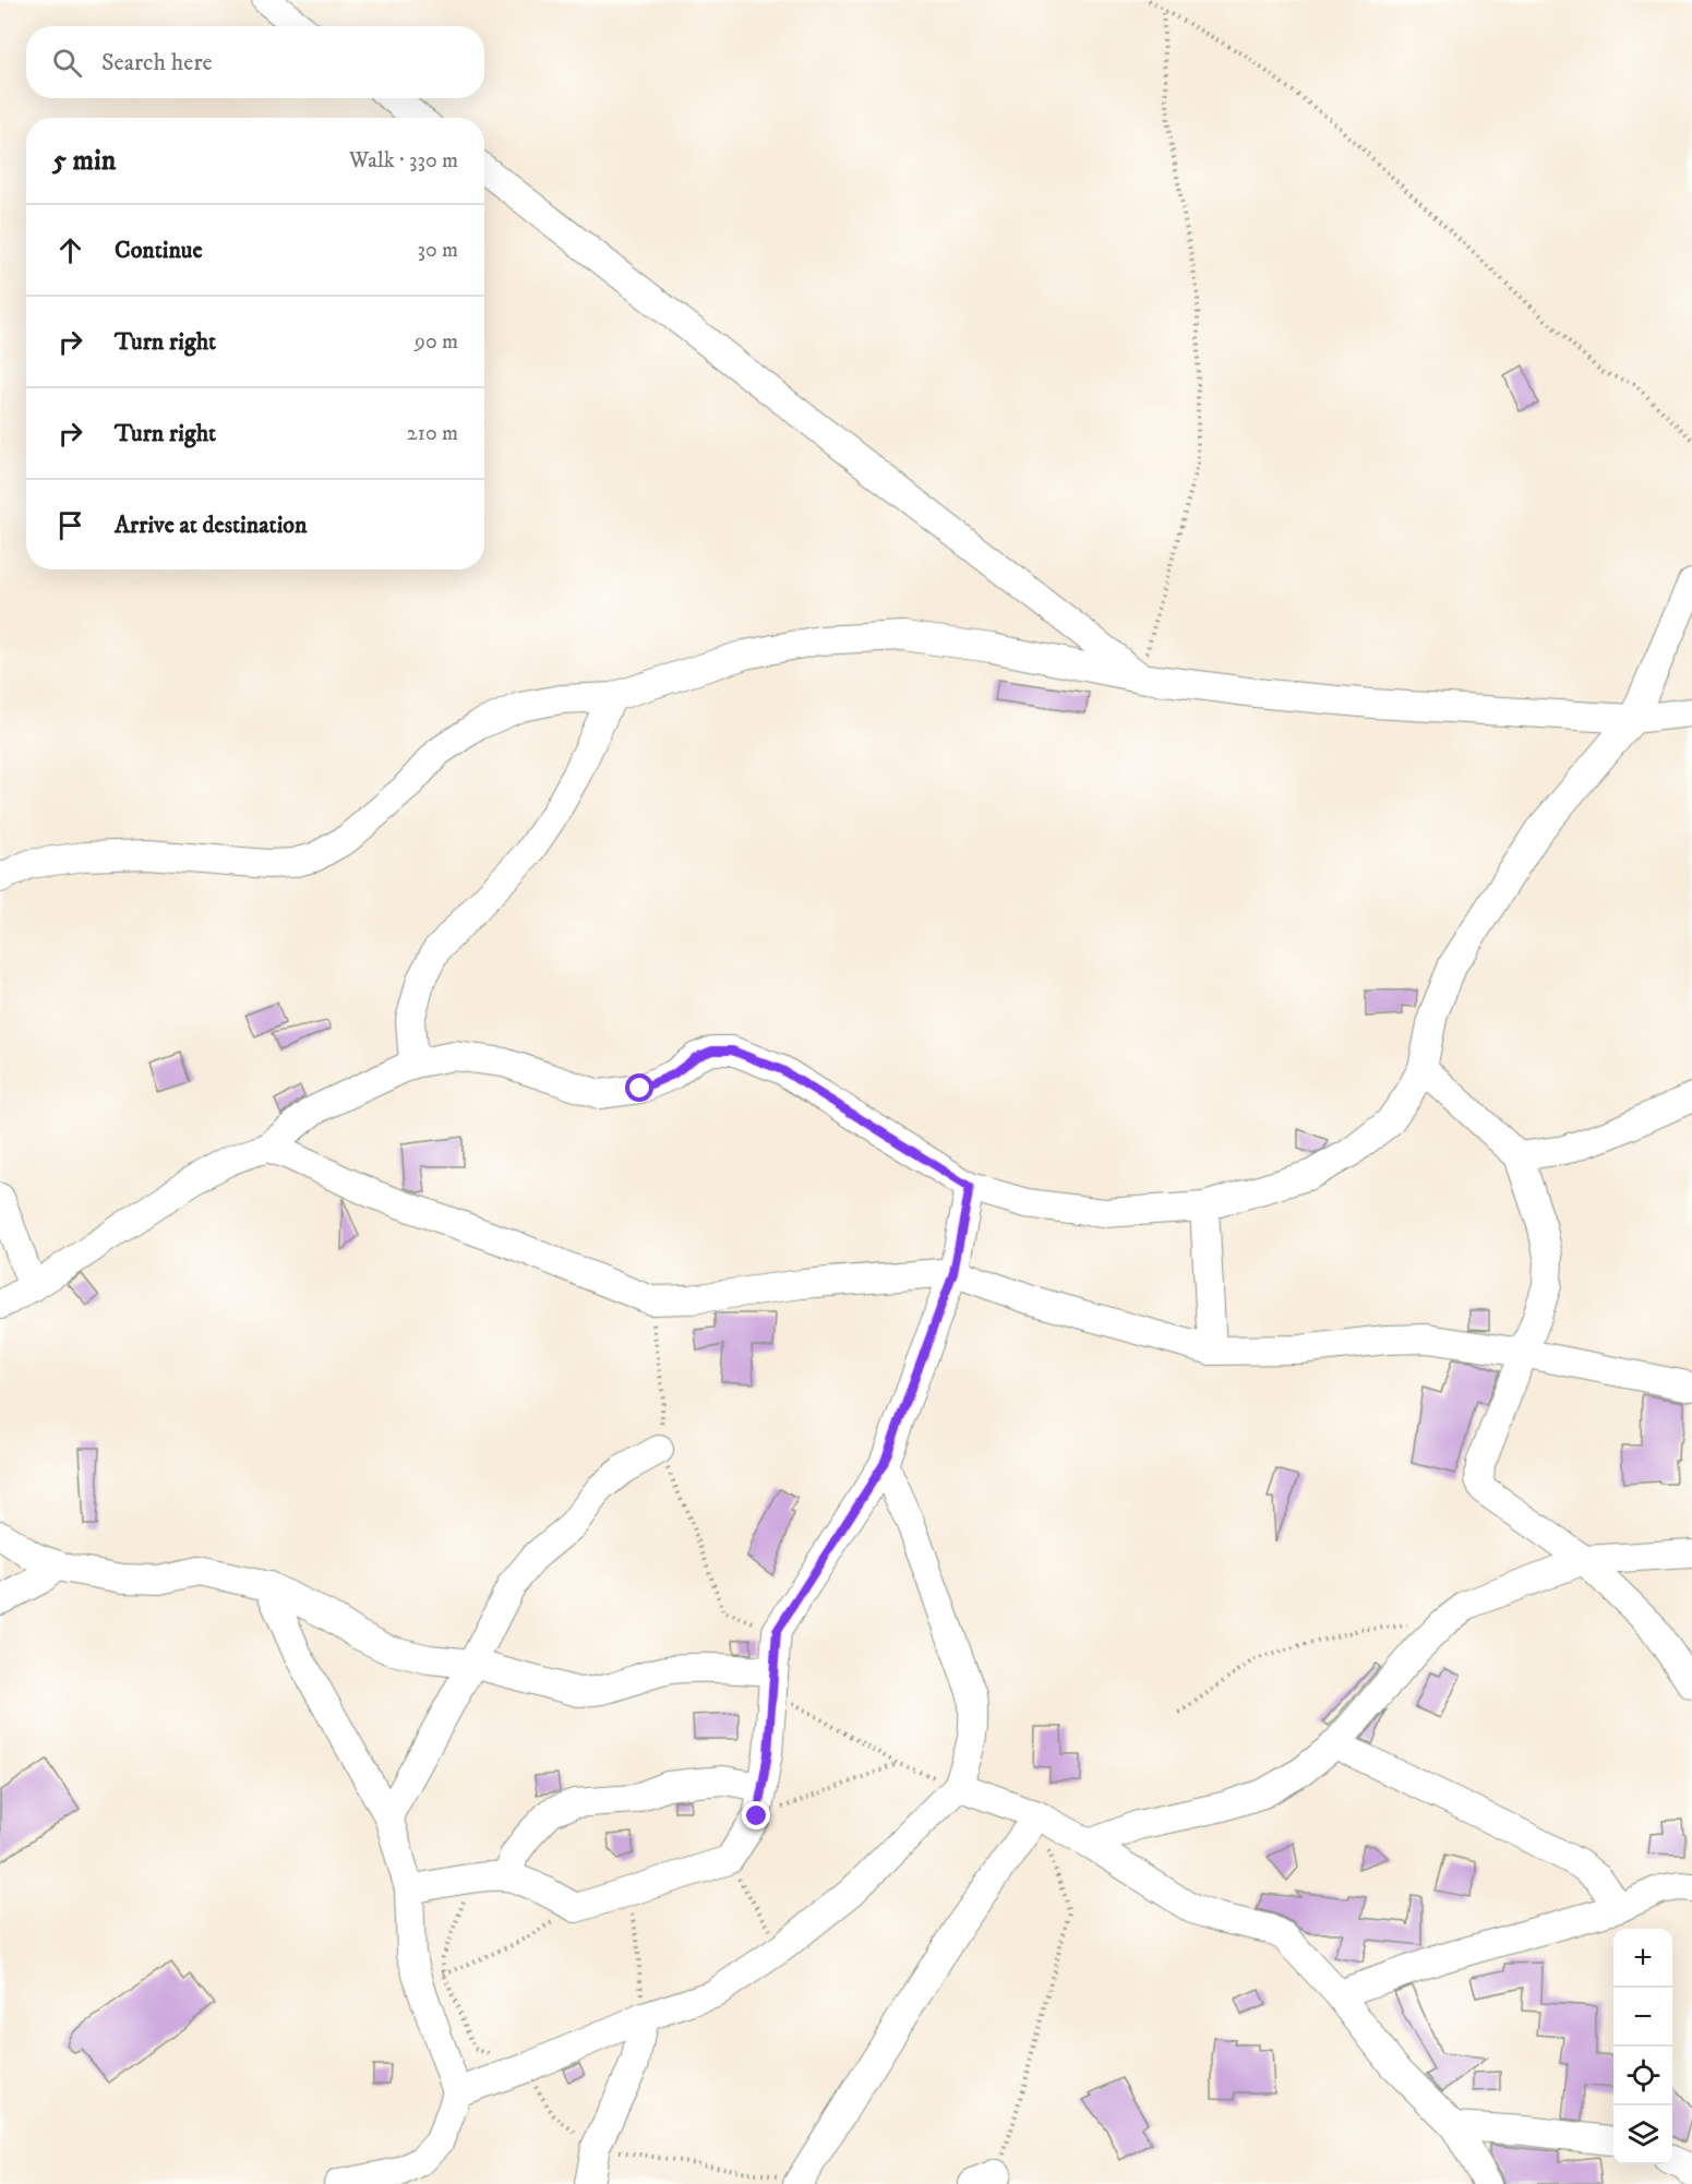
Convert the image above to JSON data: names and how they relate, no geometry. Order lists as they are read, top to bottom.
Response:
{
  "page": {
    "search": "Search here",
    "heading": ["5 min", "Walk · 330 m"],
    "list": [
      ["Continue", "30 m"],
      ["Turn right", "90 m"],
      ["Turn right", "210 m"],
      "Arrive at destination"
    ],
    "map_buttons": ["+", "−"]
  }
}
